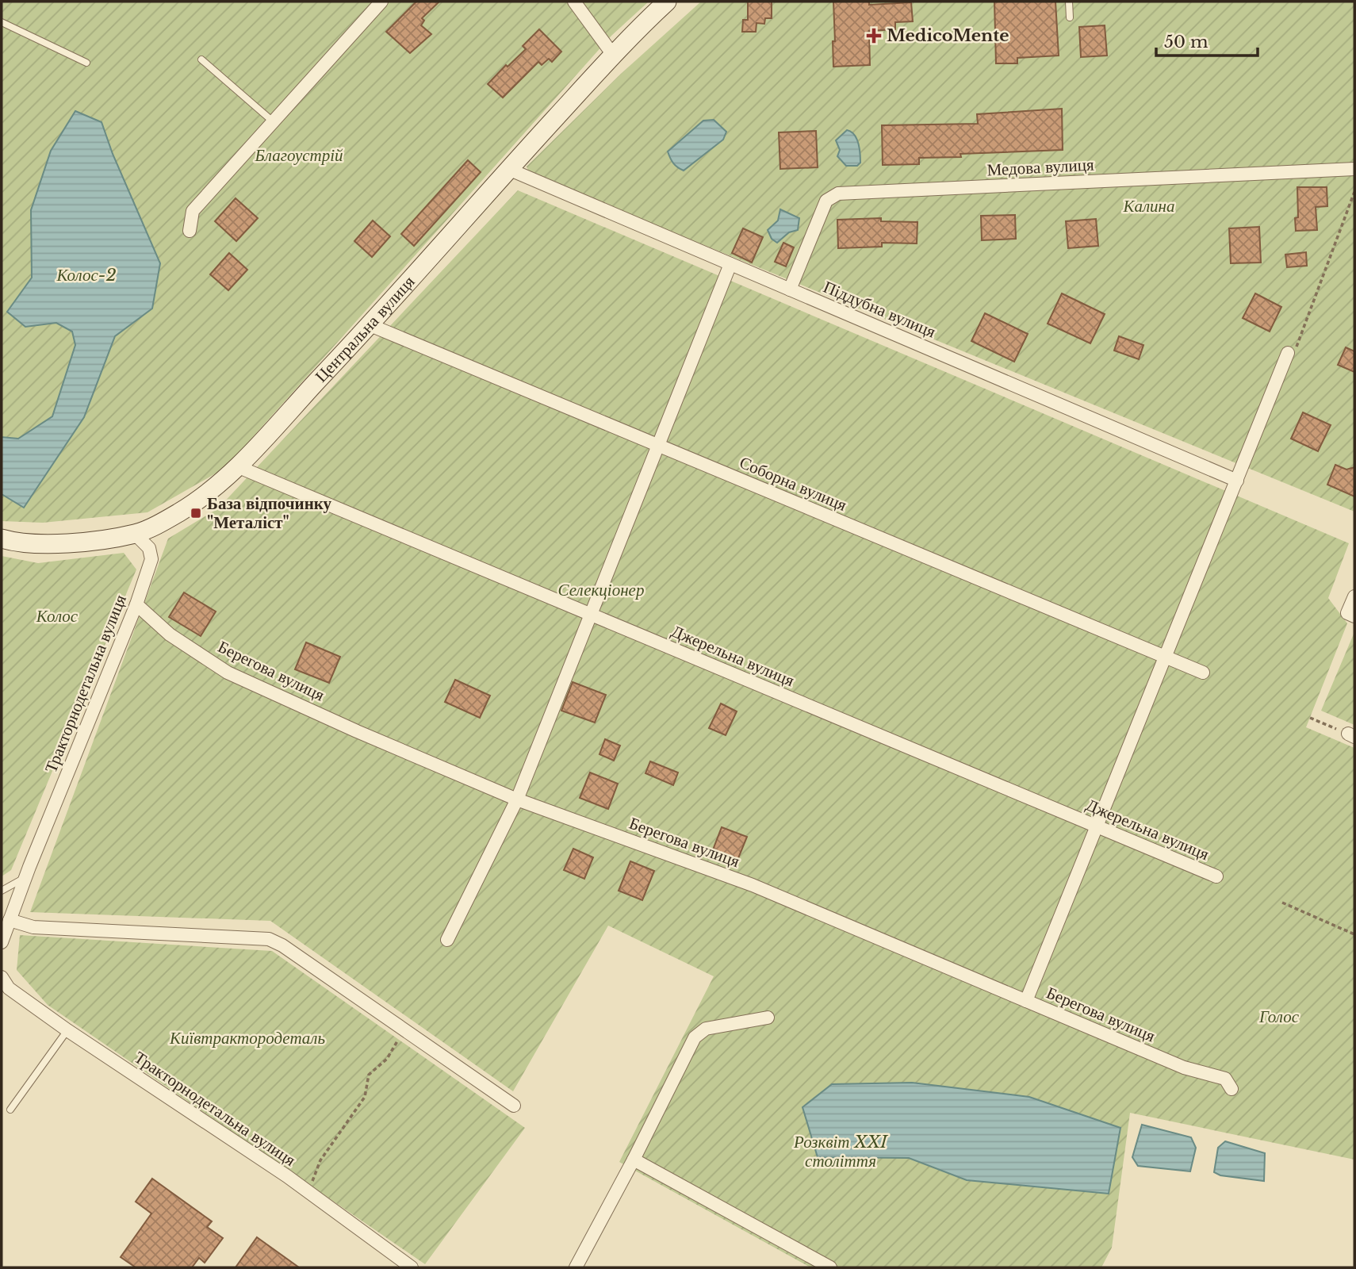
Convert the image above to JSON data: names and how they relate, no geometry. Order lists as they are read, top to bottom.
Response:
{
  "streets": {
    "street": [
      "Медова вулиця",
      "Піддубна вулиця",
      "Центральна вулиця",
      "Соборна вулиця",
      "Джерельна вулиця",
      "Берегова вулиця",
      "Тракторнодетальна вулиця"
    ]
  },
  "crossings": [
    ["Медова вулиця", "Піддубна вулиця"],
    ["Піддубна вулиця", "Центральна вулиця"],
    ["Центральна вулиця", "Соборна вулиця"],
    ["Центральна вулиця", "Джерельна вулиця"],
    ["Центральна вулиця", "Тракторнодетальна вулиця"],
    ["Берегова вулиця", "Тракторнодетальна вулиця"]
  ],
  "parks": [
    "Благоустрій",
    "Калина",
    "Колос-2",
    "Селекціонер",
    "Колос",
    "Голос",
    "Київтрактородеталь",
    "Розквіт XXI століття"
  ],
  "places": {
    "health": ["MedicoMente"],
    "transit": ["База відпочинку \"Металіст\""]
  },
  "scale_bar": "50 m"
}
